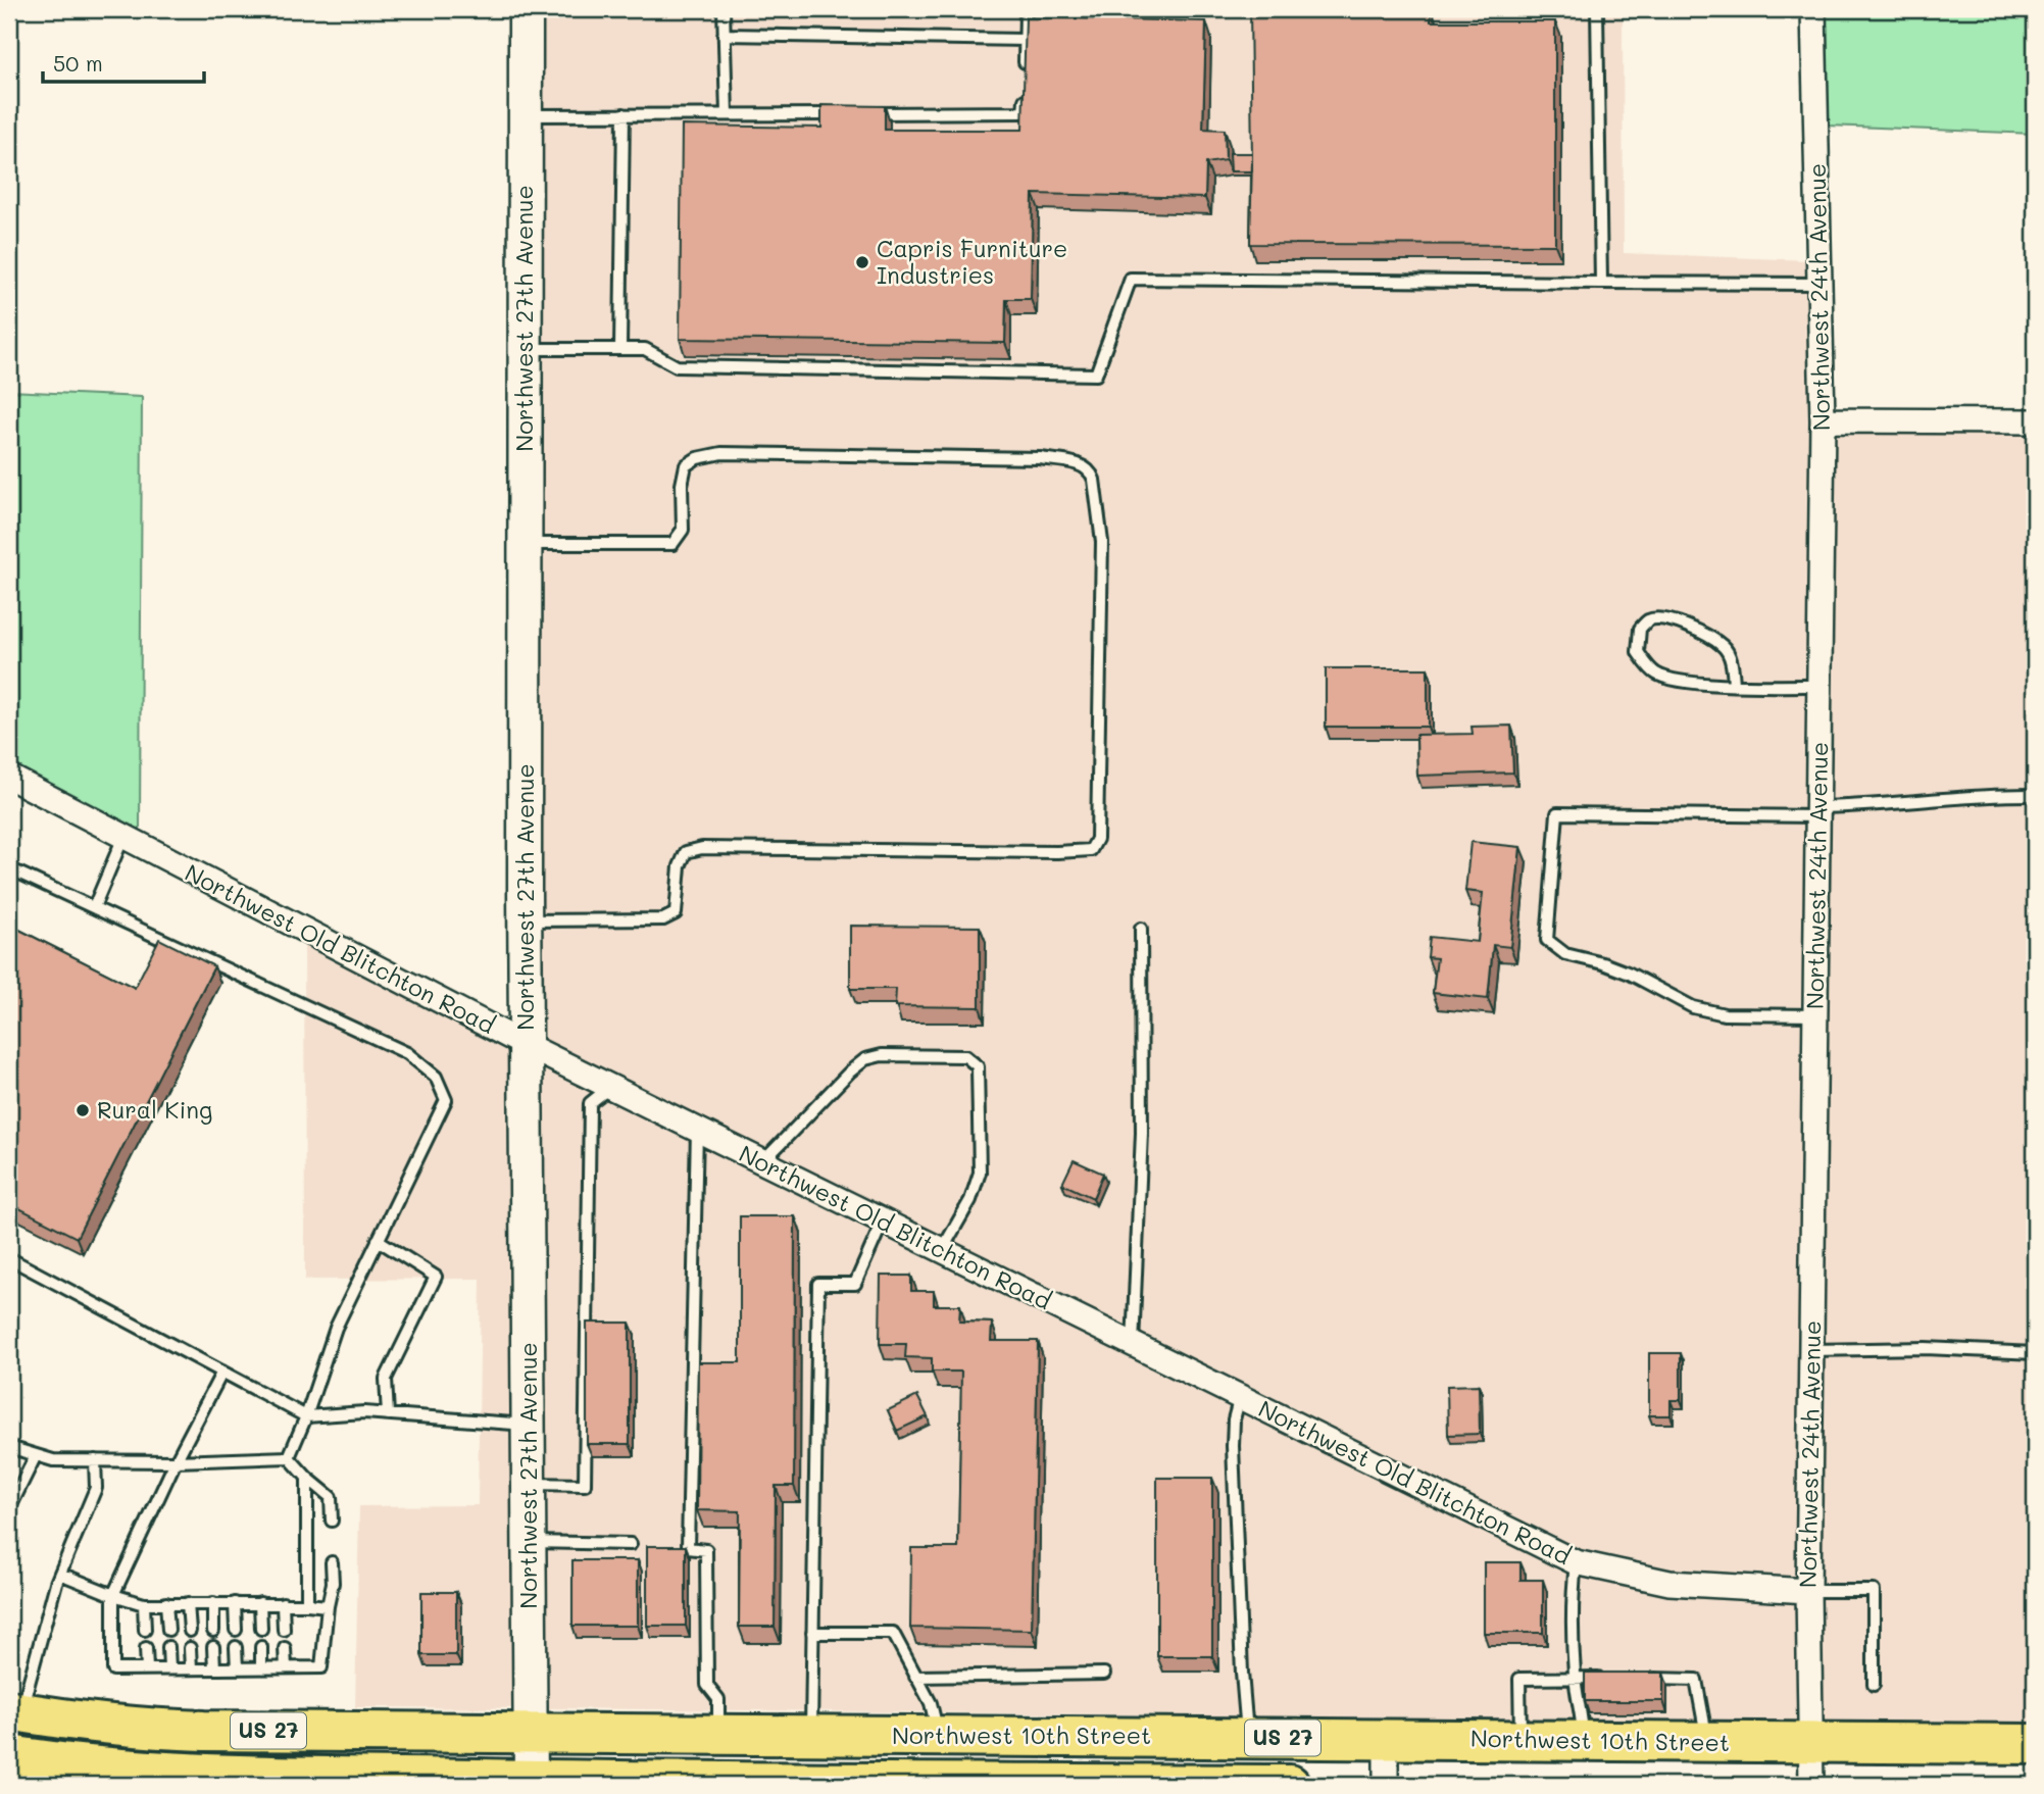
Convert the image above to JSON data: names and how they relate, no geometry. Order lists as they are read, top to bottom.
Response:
{
  "streets": {
    "highway": ["US 27", "Northwest 10th Street"],
    "street": ["Northwest 24th Avenue", "Northwest 27th Avenue", "Northwest Old Blitchton Road"]
  },
  "crossings": [
    ["Northwest 24th Avenue", "Northwest Old Blitchton Road"],
    ["Northwest 24th Avenue", "Northwest 10th Street"],
    ["Northwest 27th Avenue", "Northwest Old Blitchton Road"],
    ["Northwest 27th Avenue", "Northwest 10th Street"]
  ],
  "places": ["Capris Furniture Industries", "Rural King"],
  "scale_bar": "50 m"
}
